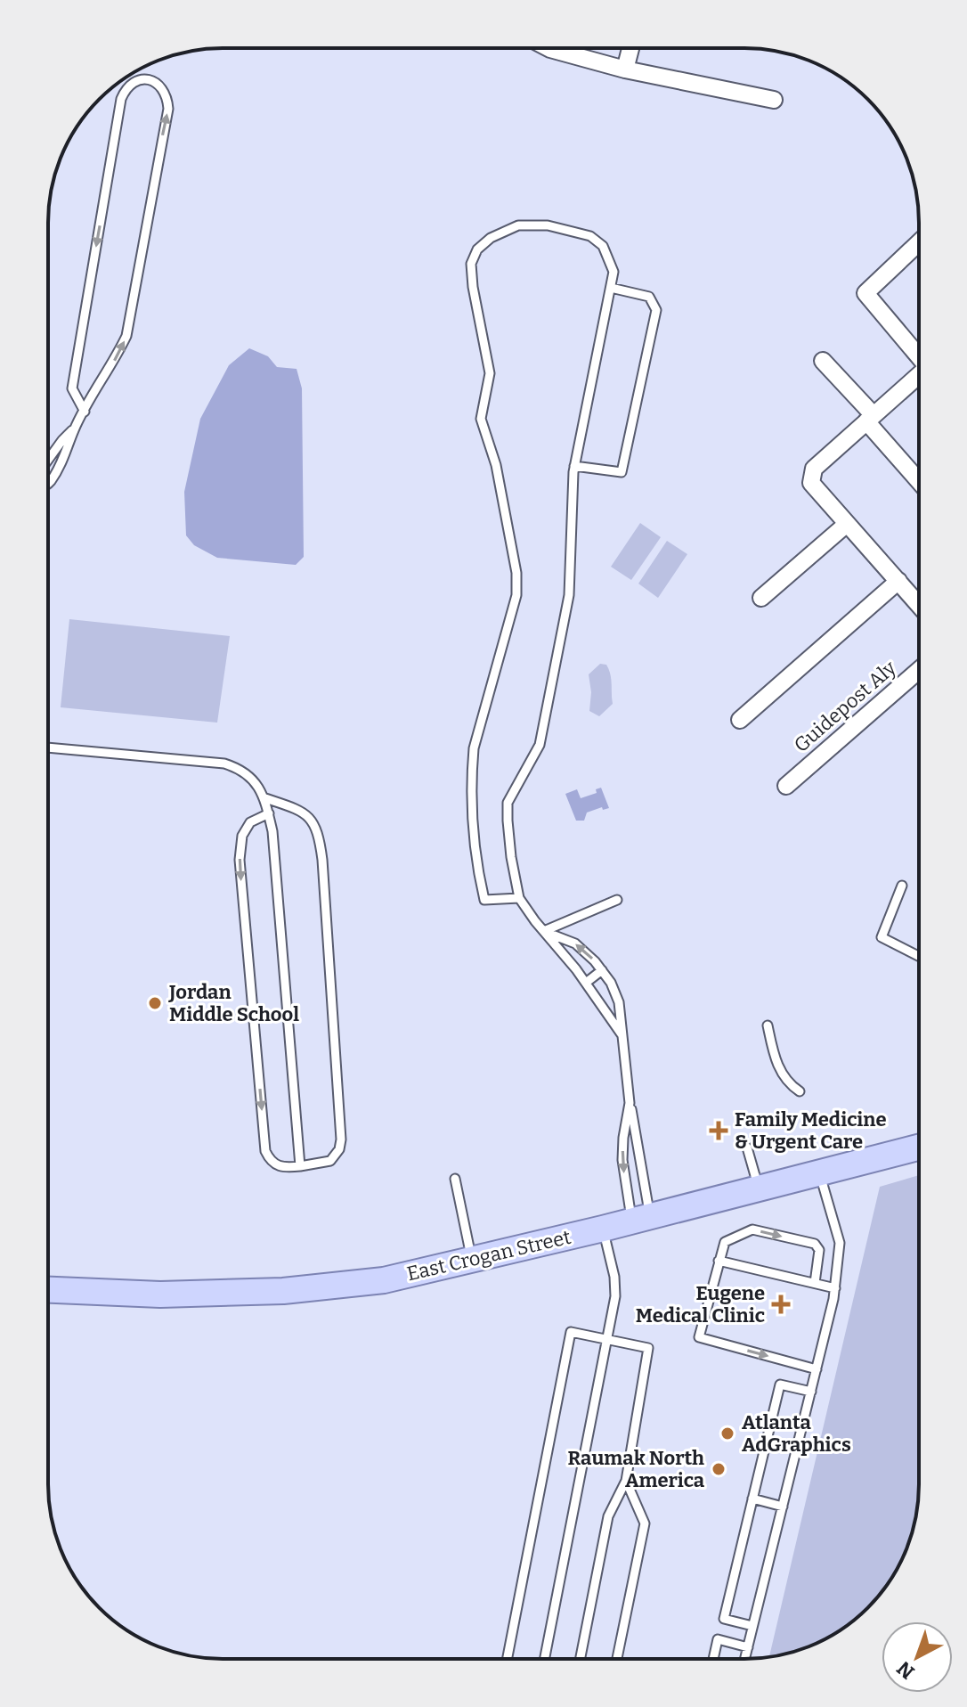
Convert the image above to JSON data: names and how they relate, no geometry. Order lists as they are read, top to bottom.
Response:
{
  "streets": {
    "main road": ["East Crogan Street"],
    "street": ["Guidepost Aly"]
  },
  "places": {
    "other": ["Jordan Middle School", "Atlanta AdGraphics", "Raumak North America"],
    "health": ["Family Medicine & Urgent Care", "Eugene Medical Clinic"]
  },
  "north": "bottom left"
}
